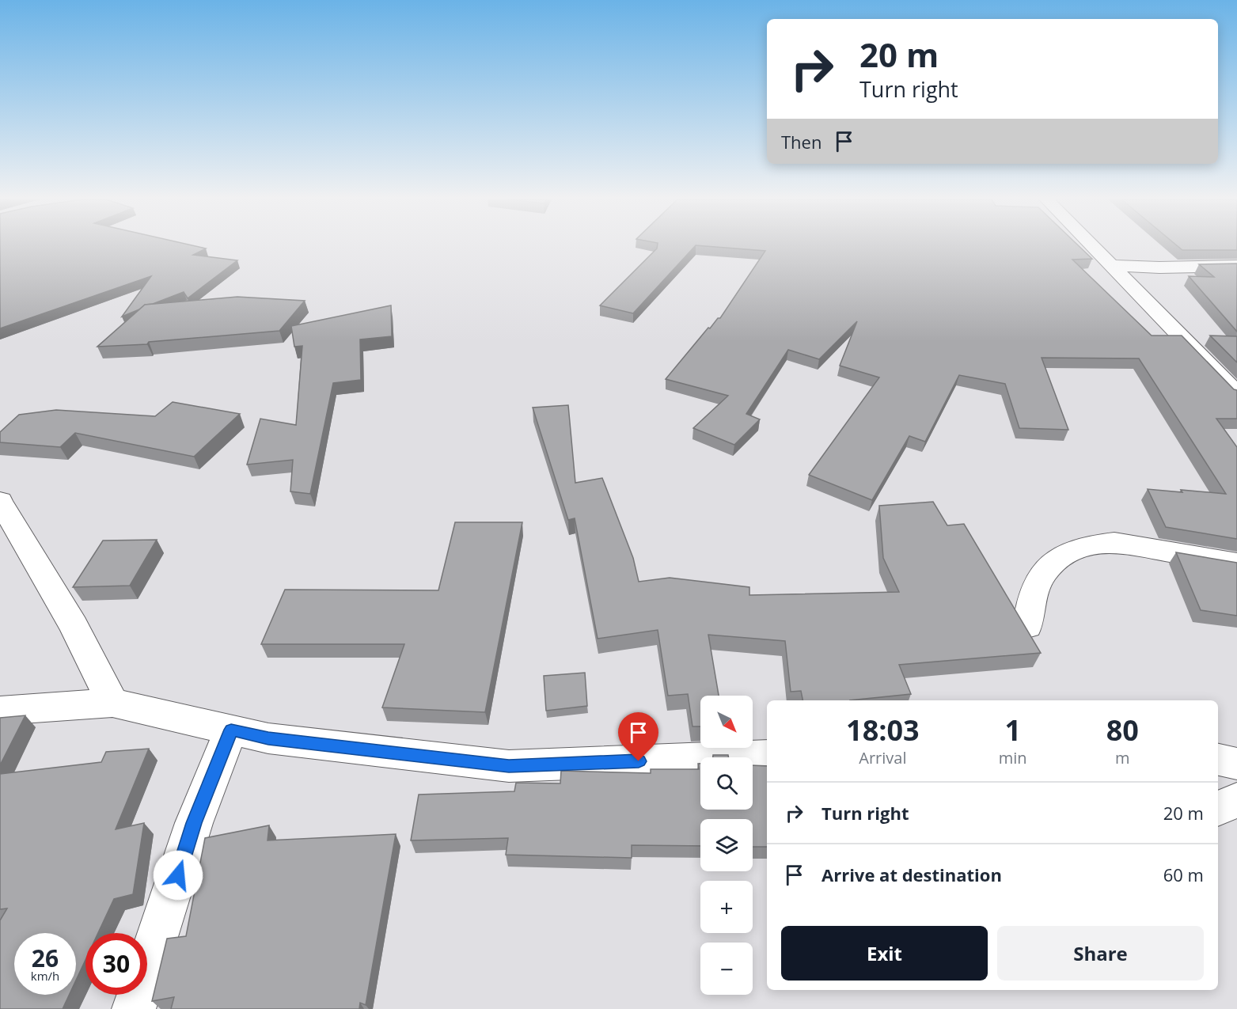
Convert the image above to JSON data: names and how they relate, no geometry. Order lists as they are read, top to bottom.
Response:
{
  "north": "bottom right",
  "page": {
    "turn": ["20 m", "Turn right"],
    "then": "Then",
    "map_buttons": ["+", "−"],
    "eta": [
      "18:03",
      "Arrival",
      "1",
      "min",
      "80",
      "m"
    ],
    "list": [
      {
        "name": "Turn right",
        "value": "20 m"
      },
      {
        "name": "Arrive at destination",
        "value": "60 m"
      }
    ],
    "buttons": ["Exit", "Share"],
    "speed": "26 km/h",
    "limit": "30"
  }
}
